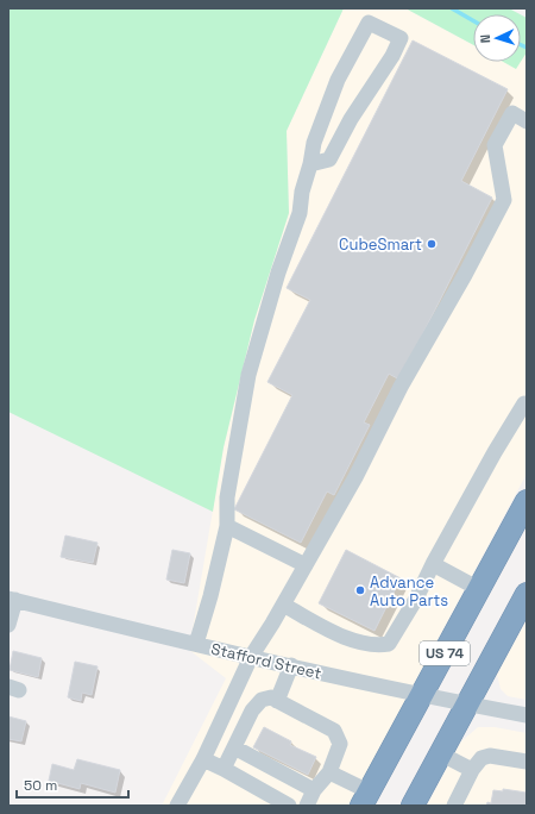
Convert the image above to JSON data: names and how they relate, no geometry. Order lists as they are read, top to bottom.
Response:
{
  "streets": {
    "highway": ["US 74"],
    "street": ["Stafford Street"]
  },
  "crossings": [
    ["US 74", "Stafford Street"]
  ],
  "places": ["CubeSmart", "Advance Auto Parts"],
  "scale_bar": "50 m",
  "north": "left"
}
